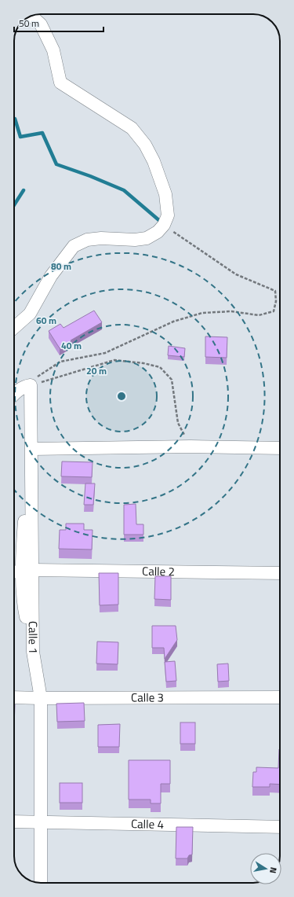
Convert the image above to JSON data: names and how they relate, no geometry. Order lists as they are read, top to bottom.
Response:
{
  "streets": {
    "street": [
      "Calle 2",
      "Calle 1",
      "Calle 3",
      "Calle 4"
    ]
  },
  "crossings": [
    ["Calle 2", "Calle 1"],
    ["Calle 1", "Calle 3"],
    ["Calle 1", "Calle 4"]
  ],
  "scale_bar": "50 m",
  "north": "right",
  "rings": [
    "80 m",
    "60 m",
    "40 m",
    "20 m"
  ]
}
